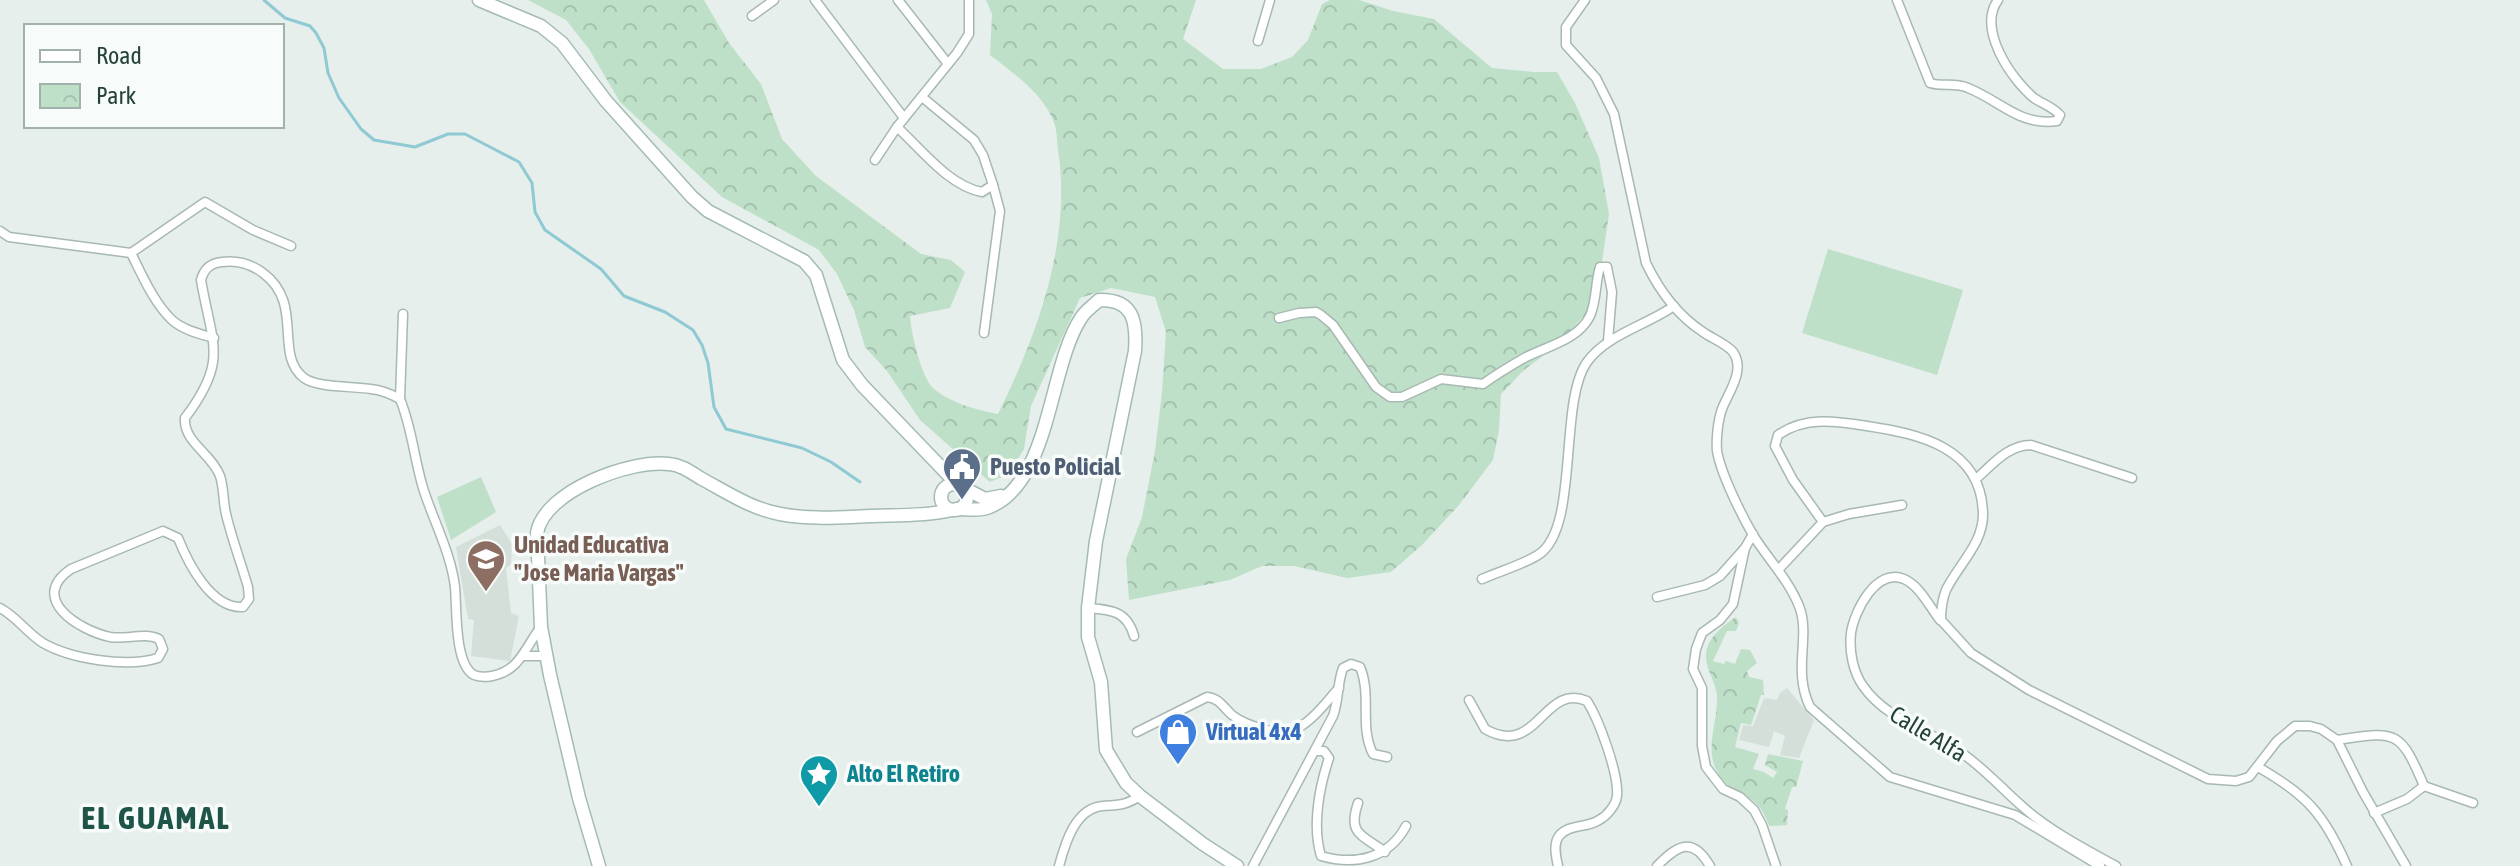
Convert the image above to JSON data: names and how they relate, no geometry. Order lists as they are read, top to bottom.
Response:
{
  "streets": {
    "street": ["Calle Alfa"]
  },
  "districts": ["EL GUAMAL"],
  "places": {
    "public building": ["Puesto Policial"],
    "school or university": ["Unidad Educativa \"Jose Maria Vargas\""],
    "shop": ["Virtual 4x4"],
    "place": ["Alto El Retiro"]
  },
  "legend": ["Road", "Park"]
}
